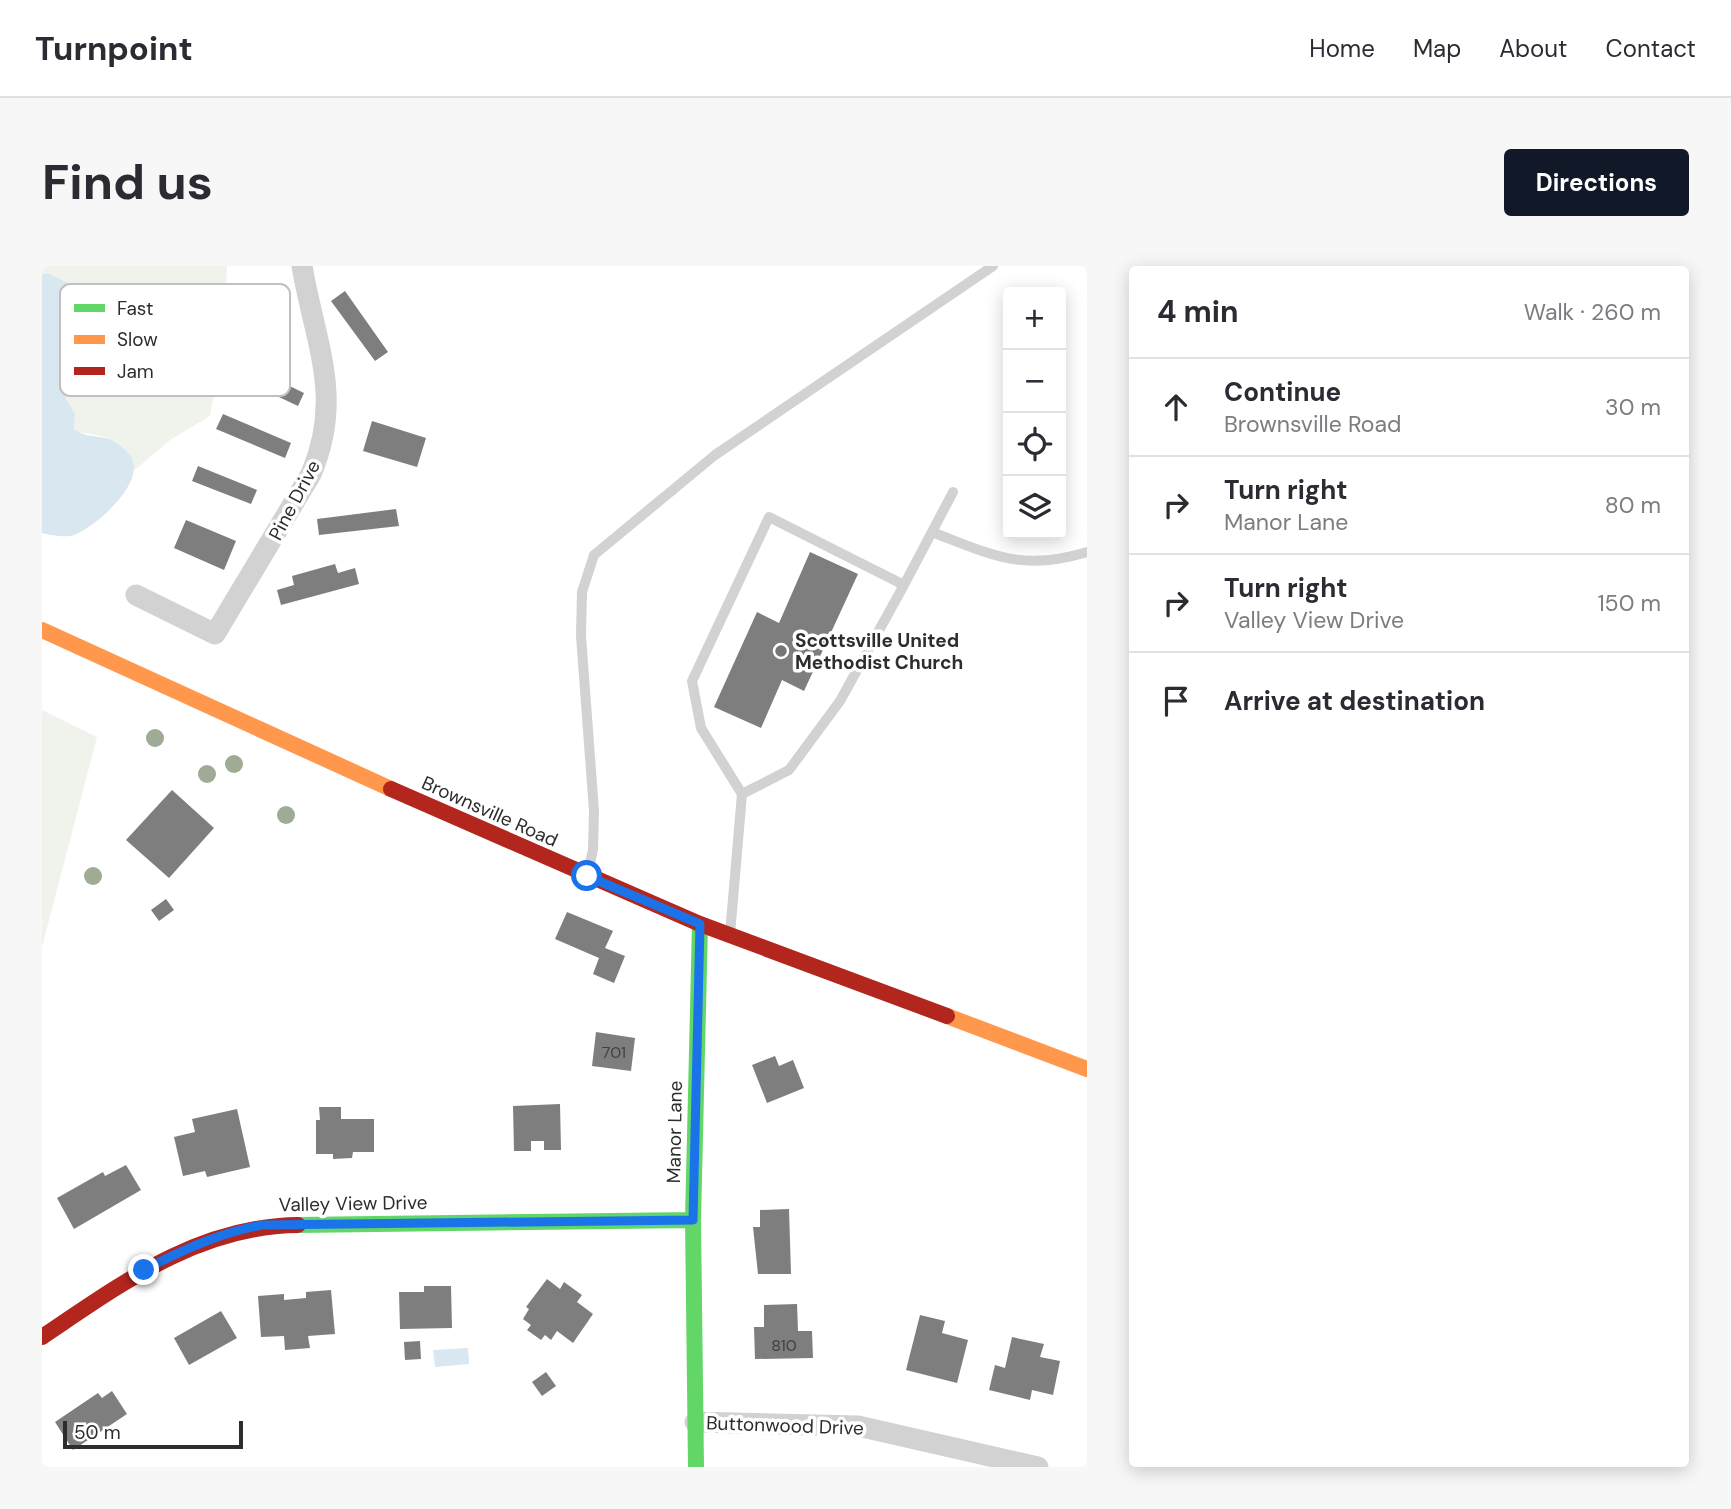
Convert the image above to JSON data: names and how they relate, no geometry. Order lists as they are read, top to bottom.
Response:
{
  "streets": {
    "street": [
      "Pine Drive",
      "Brownsville Road",
      "Manor Lane",
      "Valley View Drive",
      "Buttonwood Drive"
    ]
  },
  "crossings": [
    ["Brownsville Road", "Manor Lane"],
    ["Manor Lane", "Valley View Drive"],
    ["Manor Lane", "Buttonwood Drive"]
  ],
  "places": ["Scottsville United Methodist Church"],
  "house_numbers": ["701", "810"],
  "legend": ["Fast", "Slow", "Jam"],
  "scale_bar": "50 m",
  "page": {
    "header": "Turnpoint",
    "nav": [
      "Home",
      "Map",
      "About",
      "Contact"
    ],
    "buttons": "Directions",
    "title": "Find us",
    "heading": ["4 min", "Walk · 260 m"],
    "map_buttons": ["+", "−"],
    "list": [
      ["Continue", "Brownsville Road", "30 m"],
      ["Turn right", "Manor Lane", "80 m"],
      ["Turn right", "Valley View Drive", "150 m"],
      "Arrive at destination"
    ],
    "scale": "50 m"
  }
}
